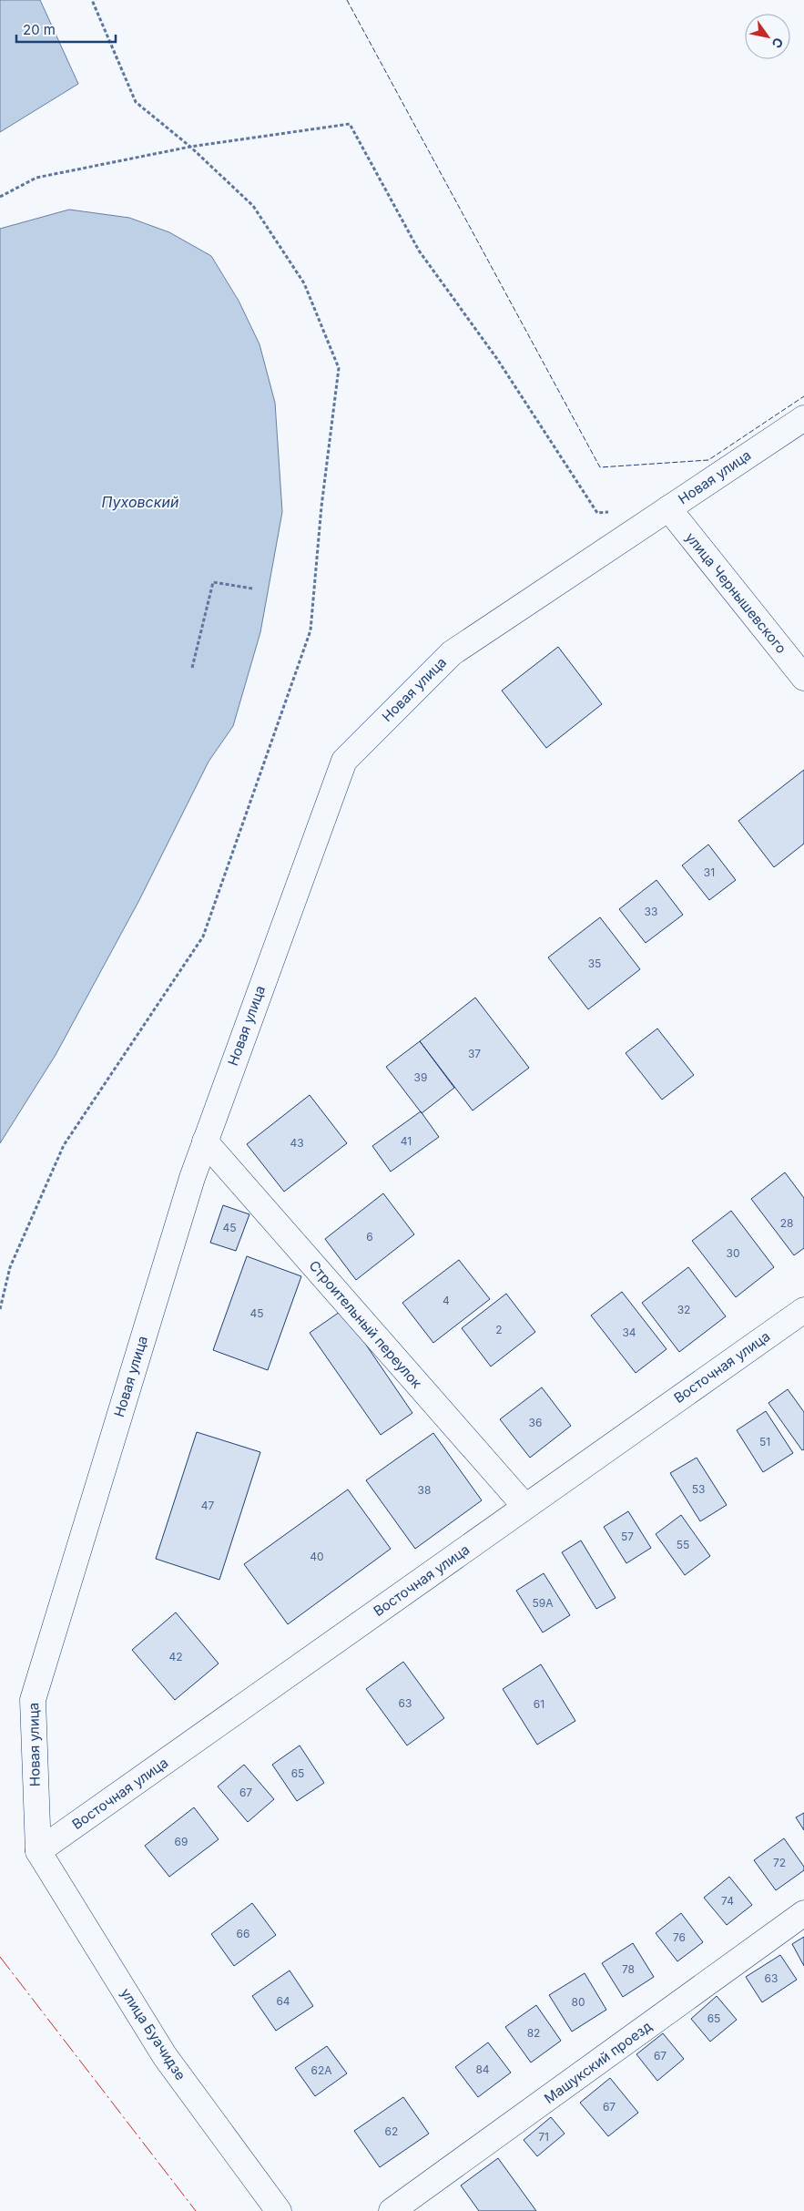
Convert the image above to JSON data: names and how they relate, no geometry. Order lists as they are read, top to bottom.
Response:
{
  "streets": {
    "street": [
      "Новая улица",
      "улица Чернышевского",
      "Строительный переулок",
      "Восточная улица",
      "улица Буачидзе",
      "Машукский проезд"
    ]
  },
  "crossings": [
    ["Новая улица", "улица Чернышевского"],
    ["Новая улица", "Строительный переулок"],
    ["Новая улица", "Восточная улица"],
    ["Новая улица", "улица Буачидзе"],
    ["Строительный переулок", "Восточная улица"],
    ["Восточная улица", "улица Буачидзе"]
  ],
  "water": ["Пуховский"],
  "house_numbers": [
    "31",
    "33",
    "35",
    "37",
    "39",
    "41",
    "43",
    "28",
    "45",
    "6",
    "30",
    "4",
    "32",
    "45",
    "2",
    "34",
    "36",
    "51",
    "53",
    "38",
    "47",
    "57",
    "55",
    "40",
    "59А",
    "42",
    "63",
    "61",
    "65",
    "67",
    "69",
    "72",
    "74",
    "66",
    "76",
    "78",
    "63",
    "64",
    "80",
    "65",
    "82",
    "67",
    "84",
    "62А",
    "67",
    "62",
    "71"
  ],
  "scale_bar": "20 m",
  "north": "bottom right"
}
